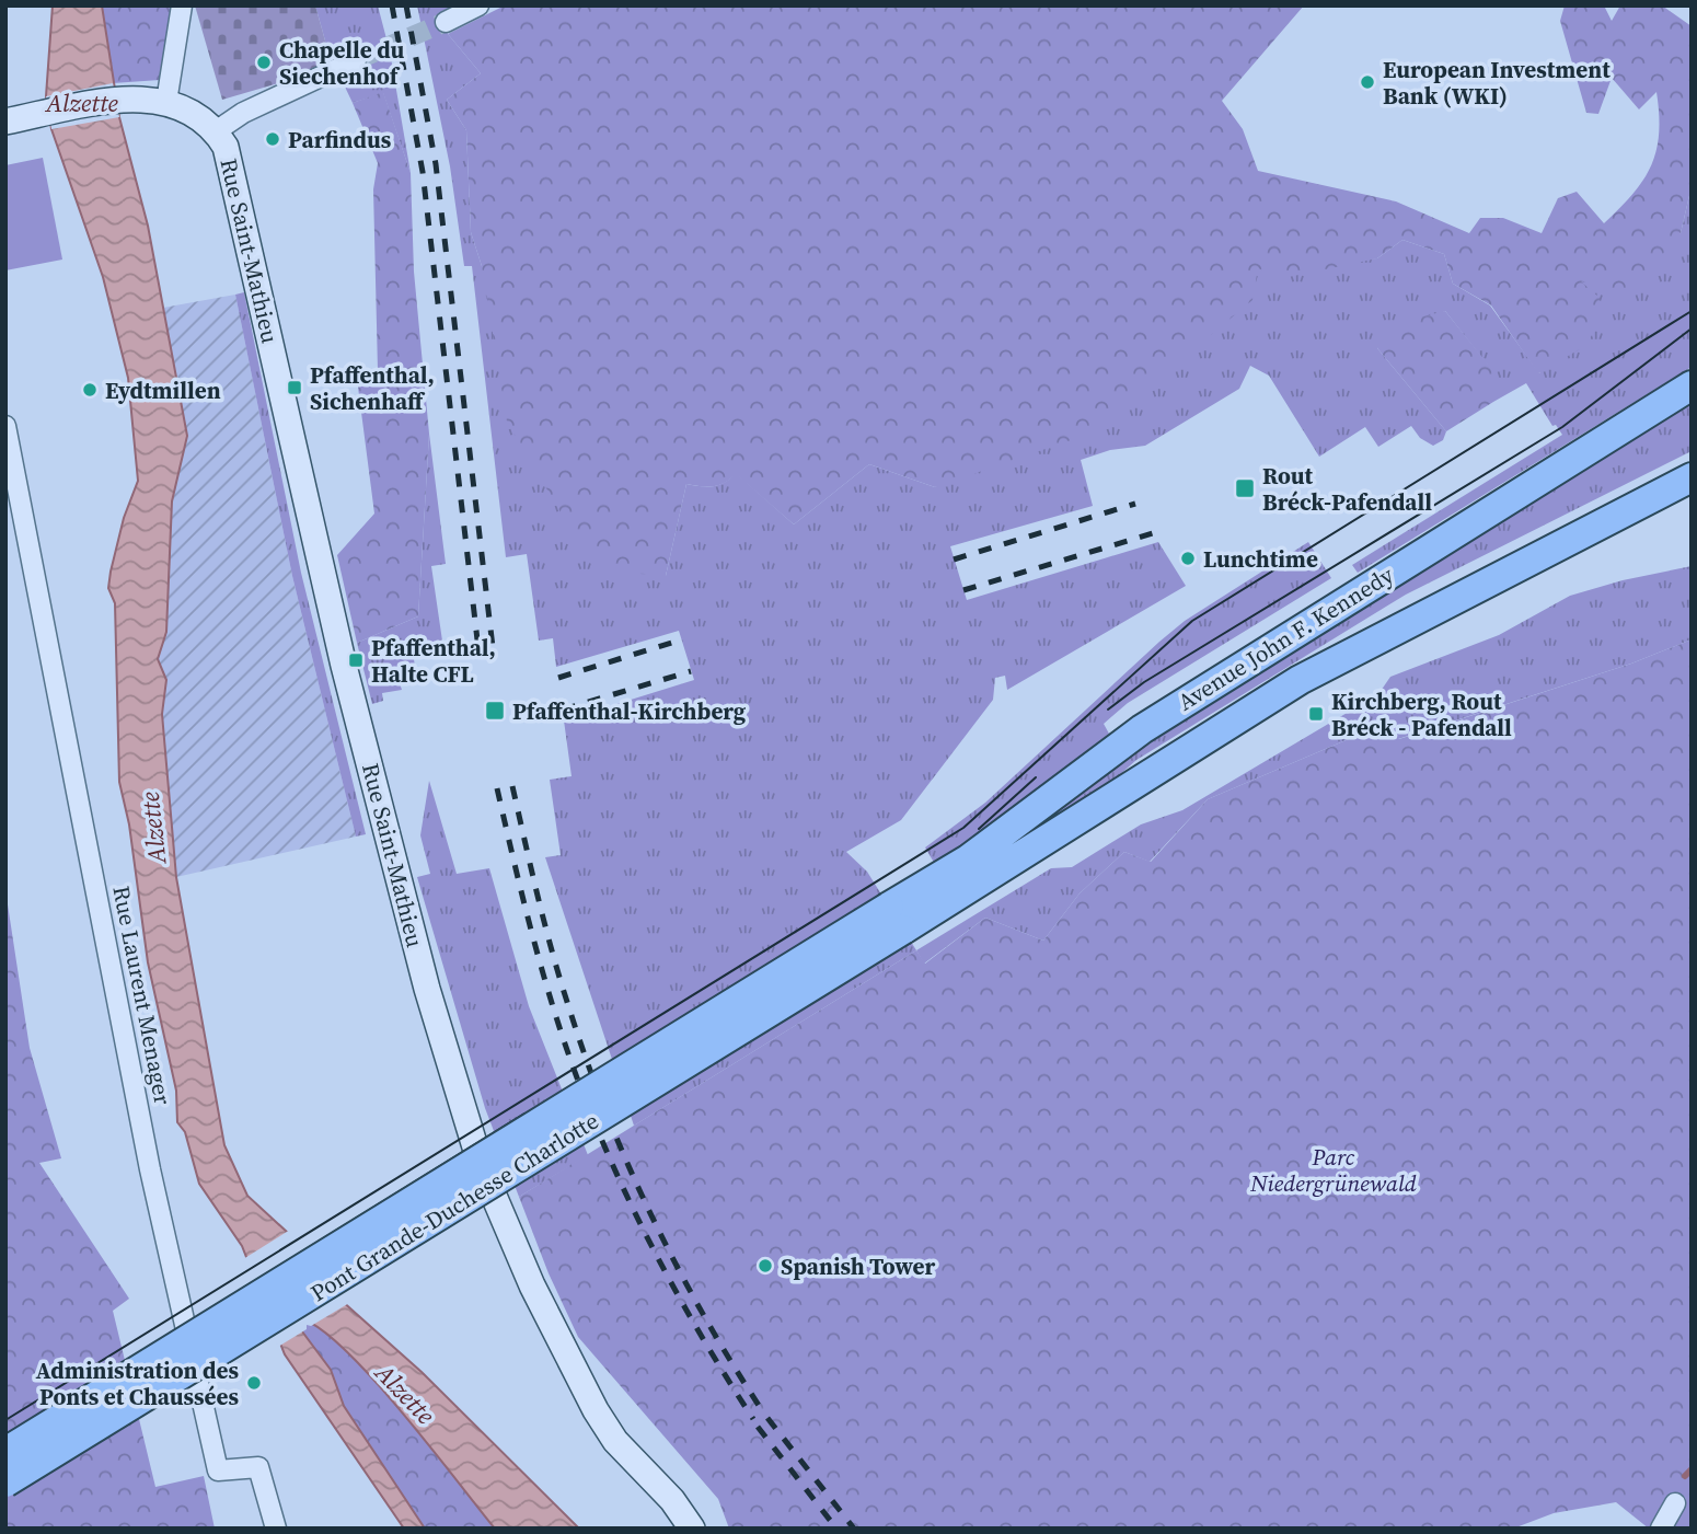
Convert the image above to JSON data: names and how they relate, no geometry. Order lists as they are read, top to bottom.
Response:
{
  "streets": {
    "main road": ["Rue Saint-Mathieu", "Avenue John F. Kennedy", "Pont Grande-Duchesse Charlotte"],
    "street": ["Rue Laurent Menager"]
  },
  "crossings": [
    ["Avenue John F. Kennedy", "Pont Grande-Duchesse Charlotte"]
  ],
  "water": ["Alzette"],
  "parks": ["Parc Niedergrünewald"],
  "places": {
    "other": [
      "Chapelle du Siechenhof",
      "European Investment Bank (WKI)",
      "Parfindus",
      "Eydtmillen",
      "Lunchtime",
      "Spanish Tower",
      "Administration des Ponts et Chaussées"
    ],
    "transit": [
      "Pfaffenthal, Sichenhaff",
      "Rout Bréck-Pafendall",
      "Pfaffenthal, Halte CFL",
      "Pfaffenthal-Kirchberg",
      "Kirchberg, Rout Bréck - Pafendall"
    ]
  }
}
